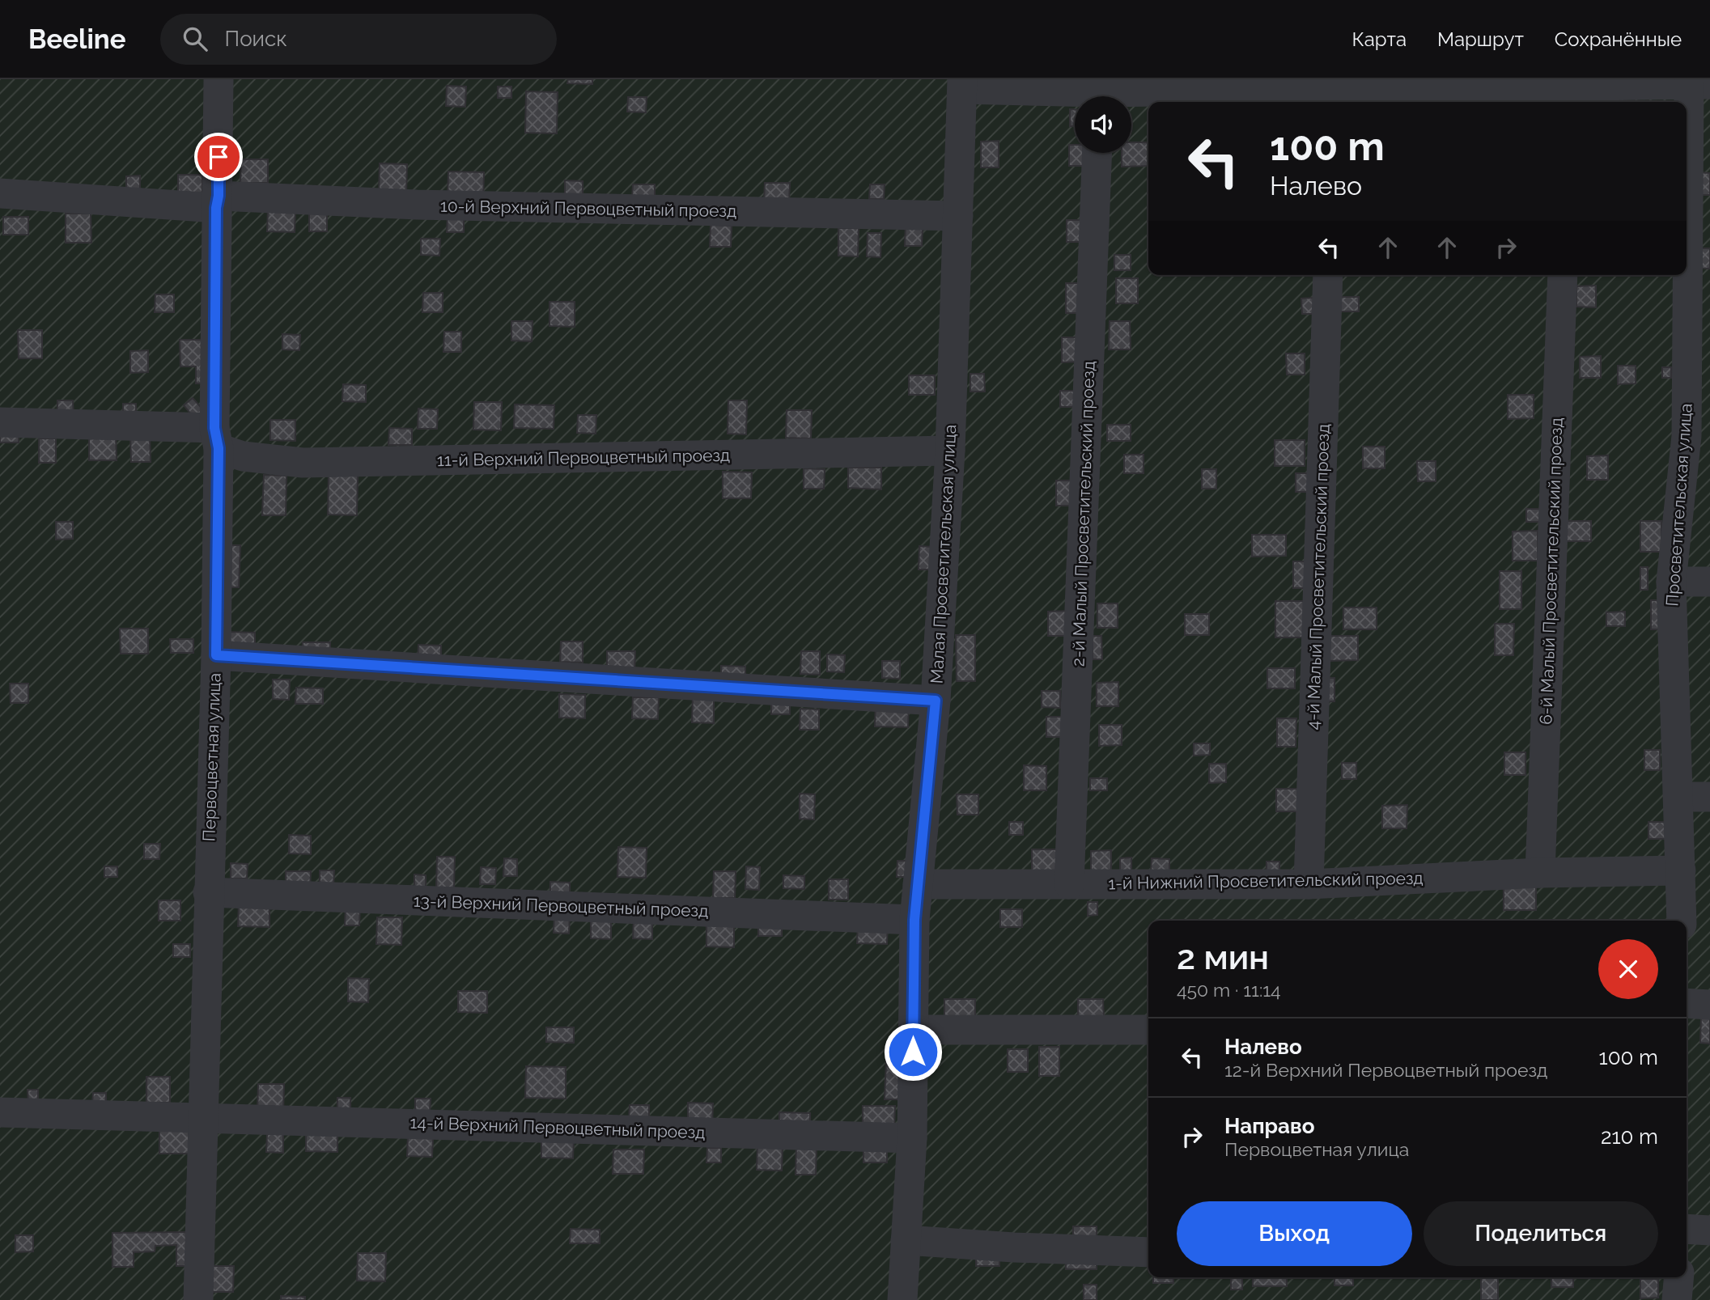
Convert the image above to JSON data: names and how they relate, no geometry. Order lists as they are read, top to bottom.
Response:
{
  "streets": {
    "lane": [
      "10-й Верхний Первоцветный проезд",
      "11-й Верхний Первоцветный проезд",
      "Просветительская улица",
      "2-й Малый Просветительский проезд",
      "Малая Просветительская улица",
      "6-й Малый Просветительский проезд",
      "4-й Малый Просветительский проезд",
      "Первоцветная улица",
      "1-й Нижний Просветительский проезд",
      "13-й Верхний Первоцветный проезд",
      "14-й Верхний Первоцветный проезд"
    ]
  },
  "crossings": [
    ["10-й Верхний Первоцветный проезд", "Малая Просветительская улица"],
    ["10-й Верхний Первоцветный проезд", "Первоцветная улица"],
    ["11-й Верхний Первоцветный проезд", "Малая Просветительская улица"],
    ["11-й Верхний Первоцветный проезд", "Первоцветная улица"],
    ["Просветительская улица", "1-й Нижний Просветительский проезд"],
    ["2-й Малый Просветительский проезд", "1-й Нижний Просветительский проезд"],
    ["Малая Просветительская улица", "1-й Нижний Просветительский проезд"],
    ["Малая Просветительская улица", "13-й Верхний Первоцветный проезд"],
    ["Малая Просветительская улица", "14-й Верхний Первоцветный проезд"],
    ["6-й Малый Просветительский проезд", "1-й Нижний Просветительский проезд"],
    ["4-й Малый Просветительский проезд", "1-й Нижний Просветительский проезд"],
    ["Первоцветная улица", "13-й Верхний Первоцветный проезд"],
    ["Первоцветная улица", "14-й Верхний Первоцветный проезд"]
  ],
  "page": {
    "header": "Beeline",
    "search": "Поиск",
    "nav": ["Карта", "Маршрут", "Сохранённые"],
    "turn": ["100 m", "Налево"],
    "heading": ["2 мин", "450 m · 11:14"],
    "list": [
      {
        "name": "Налево",
        "note": "12-й Верхний Первоцветный проезд",
        "value": "100 m"
      },
      {
        "name": "Направо",
        "note": "Первоцветная улица",
        "value": "210 m"
      }
    ],
    "buttons": ["Выход", "Поделиться"]
  }
}
